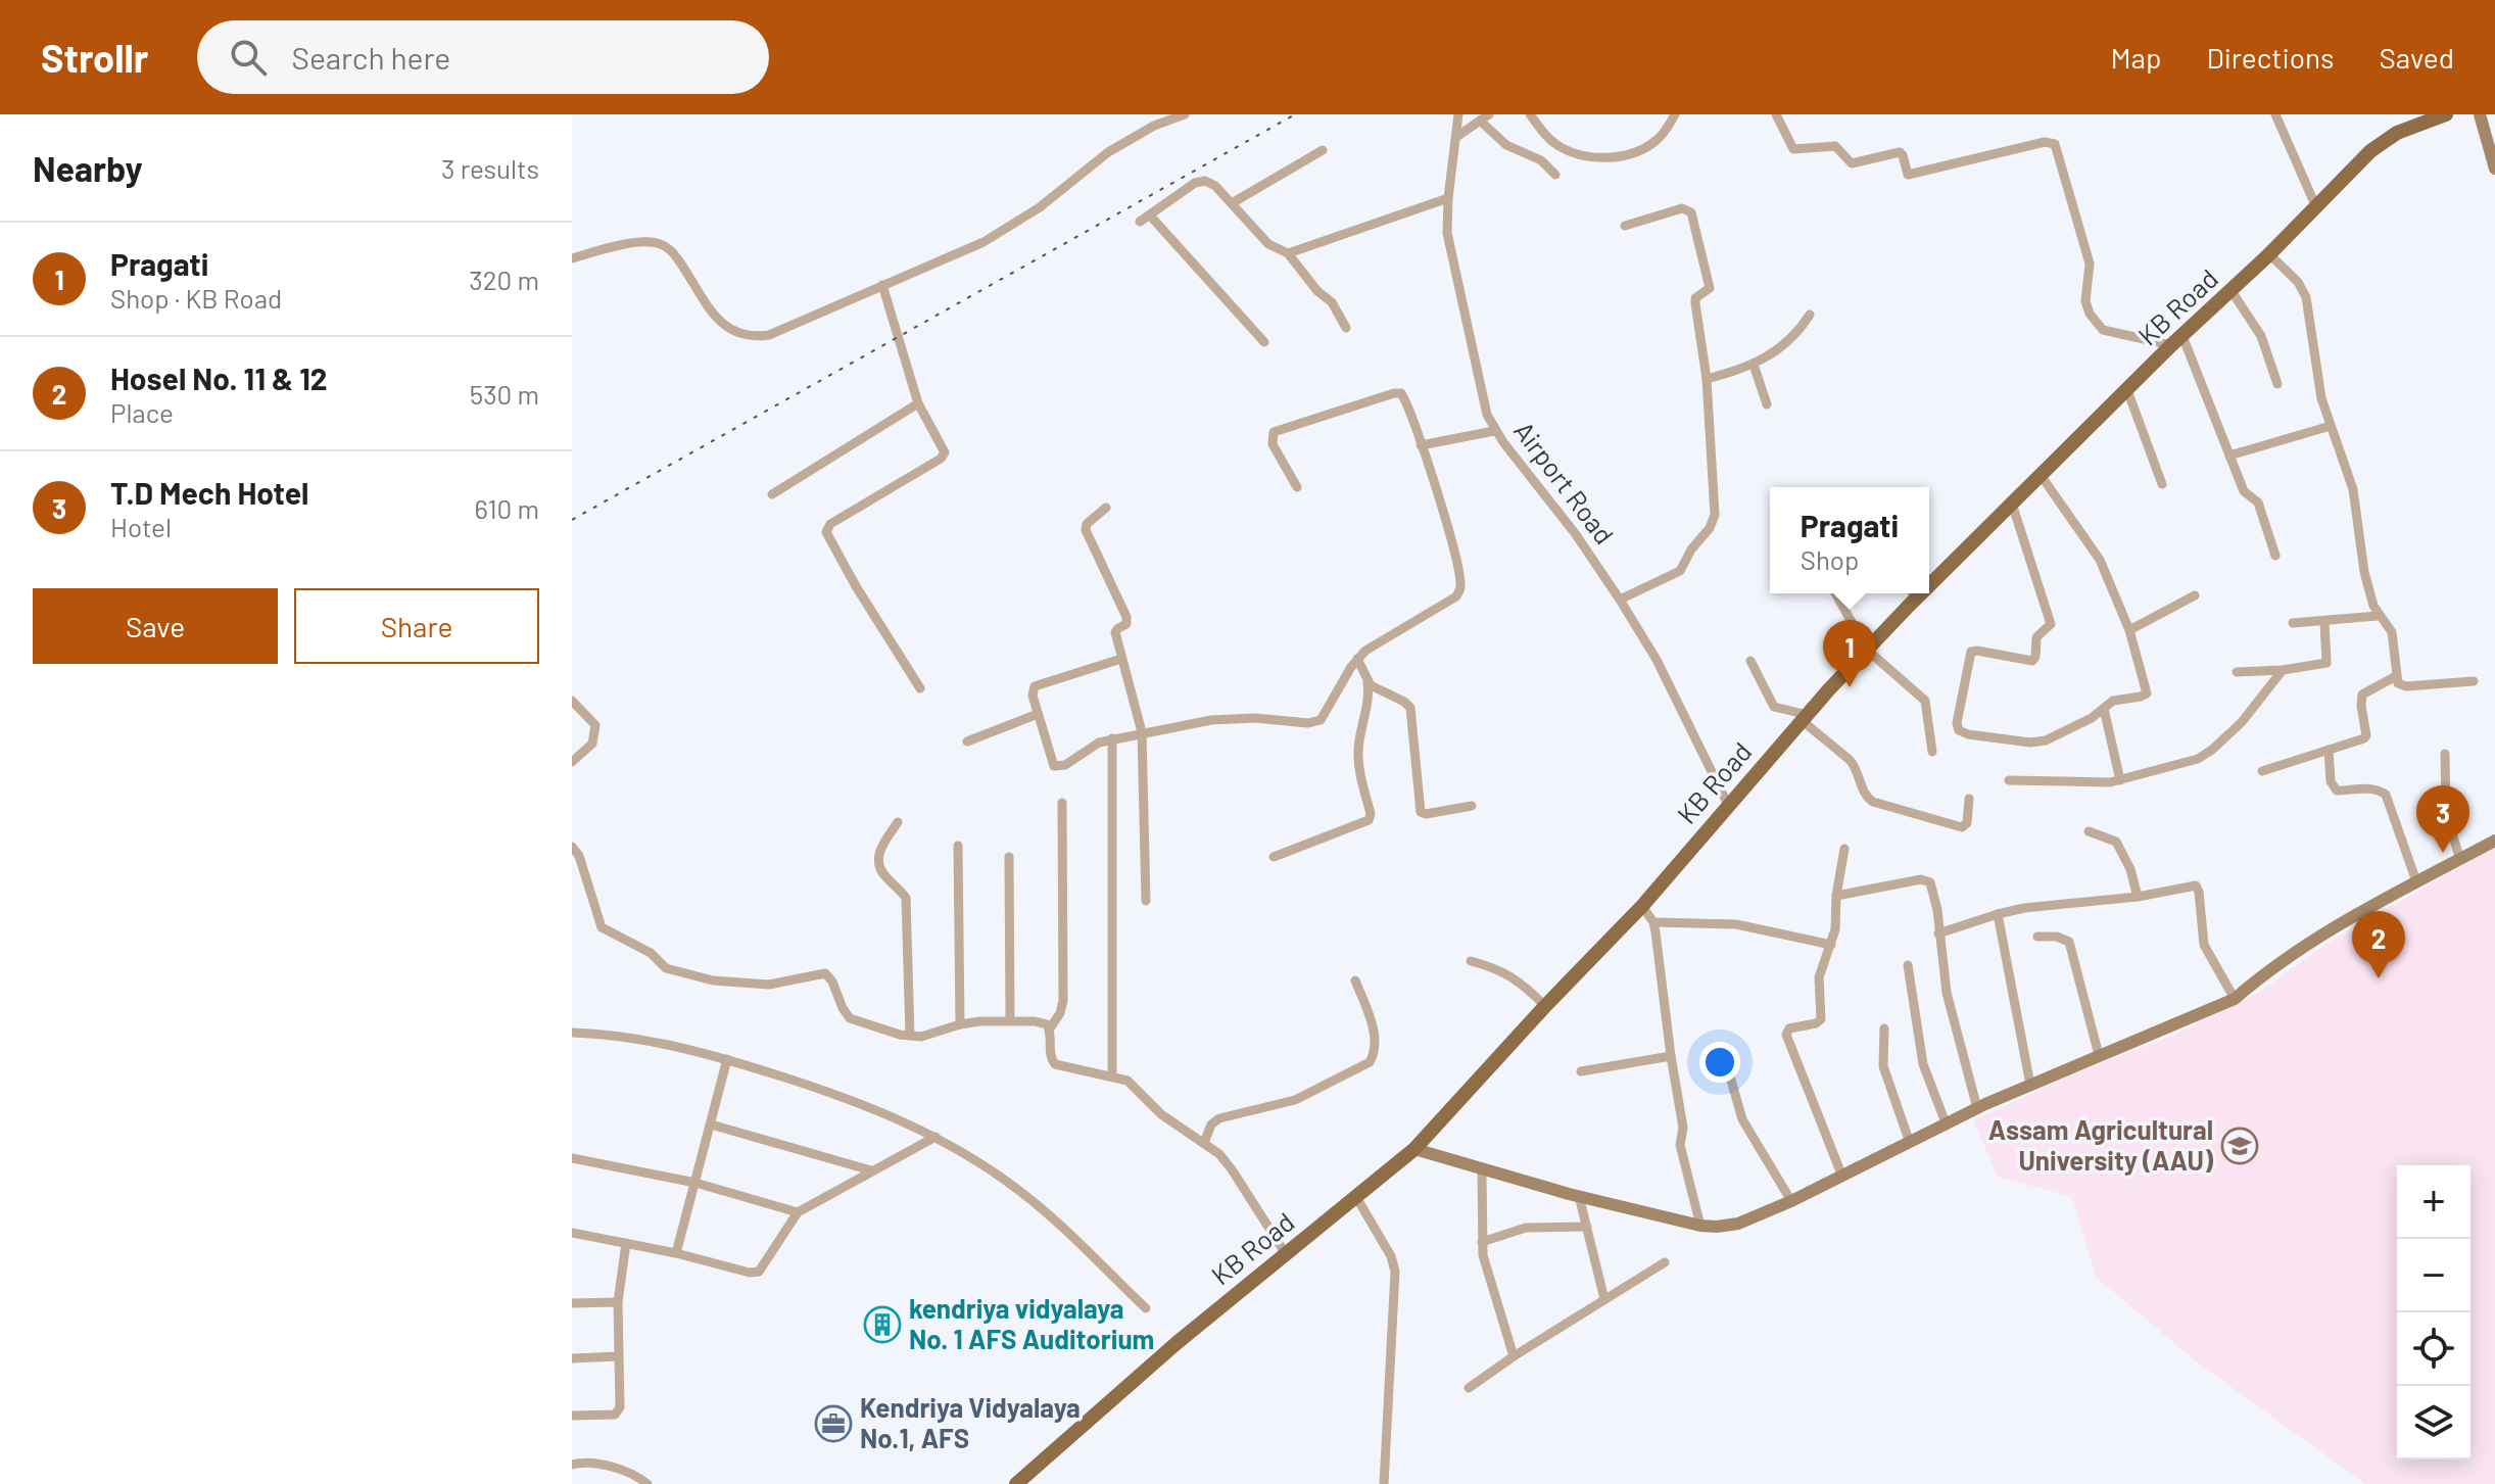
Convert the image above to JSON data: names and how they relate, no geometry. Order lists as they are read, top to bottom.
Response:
{
  "streets": {
    "main road": ["KB Road"],
    "street": ["Airport Road"]
  },
  "crossings": [
    ["KB Road", "Airport Road"]
  ],
  "places": {
    "school or university": ["Assam Agricultural University (AAU)"],
    "building": ["kendriya vidyalaya No. 1 AFS Auditorium"],
    "office": ["Kendriya Vidyalaya No.1, AFS"]
  },
  "page": {
    "header": "Strollr",
    "search": "Search here",
    "nav": ["Map", "Directions", "Saved"],
    "heading": ["Nearby", "3 results"],
    "list": [
      {
        "mark": "1",
        "name": "Pragati",
        "note": "Shop · KB Road",
        "value": "320 m"
      },
      {
        "mark": "2",
        "name": "Hosel No. 11 & 12",
        "note": "Place",
        "value": "530 m"
      },
      {
        "mark": "3",
        "name": "T.D Mech Hotel",
        "note": "Hotel",
        "value": "610 m"
      }
    ],
    "popup": ["Pragati", "Shop"],
    "buttons": ["Save", "Share"],
    "pins": ["1", "3", "2"],
    "map_buttons": ["+", "−"]
  }
}
